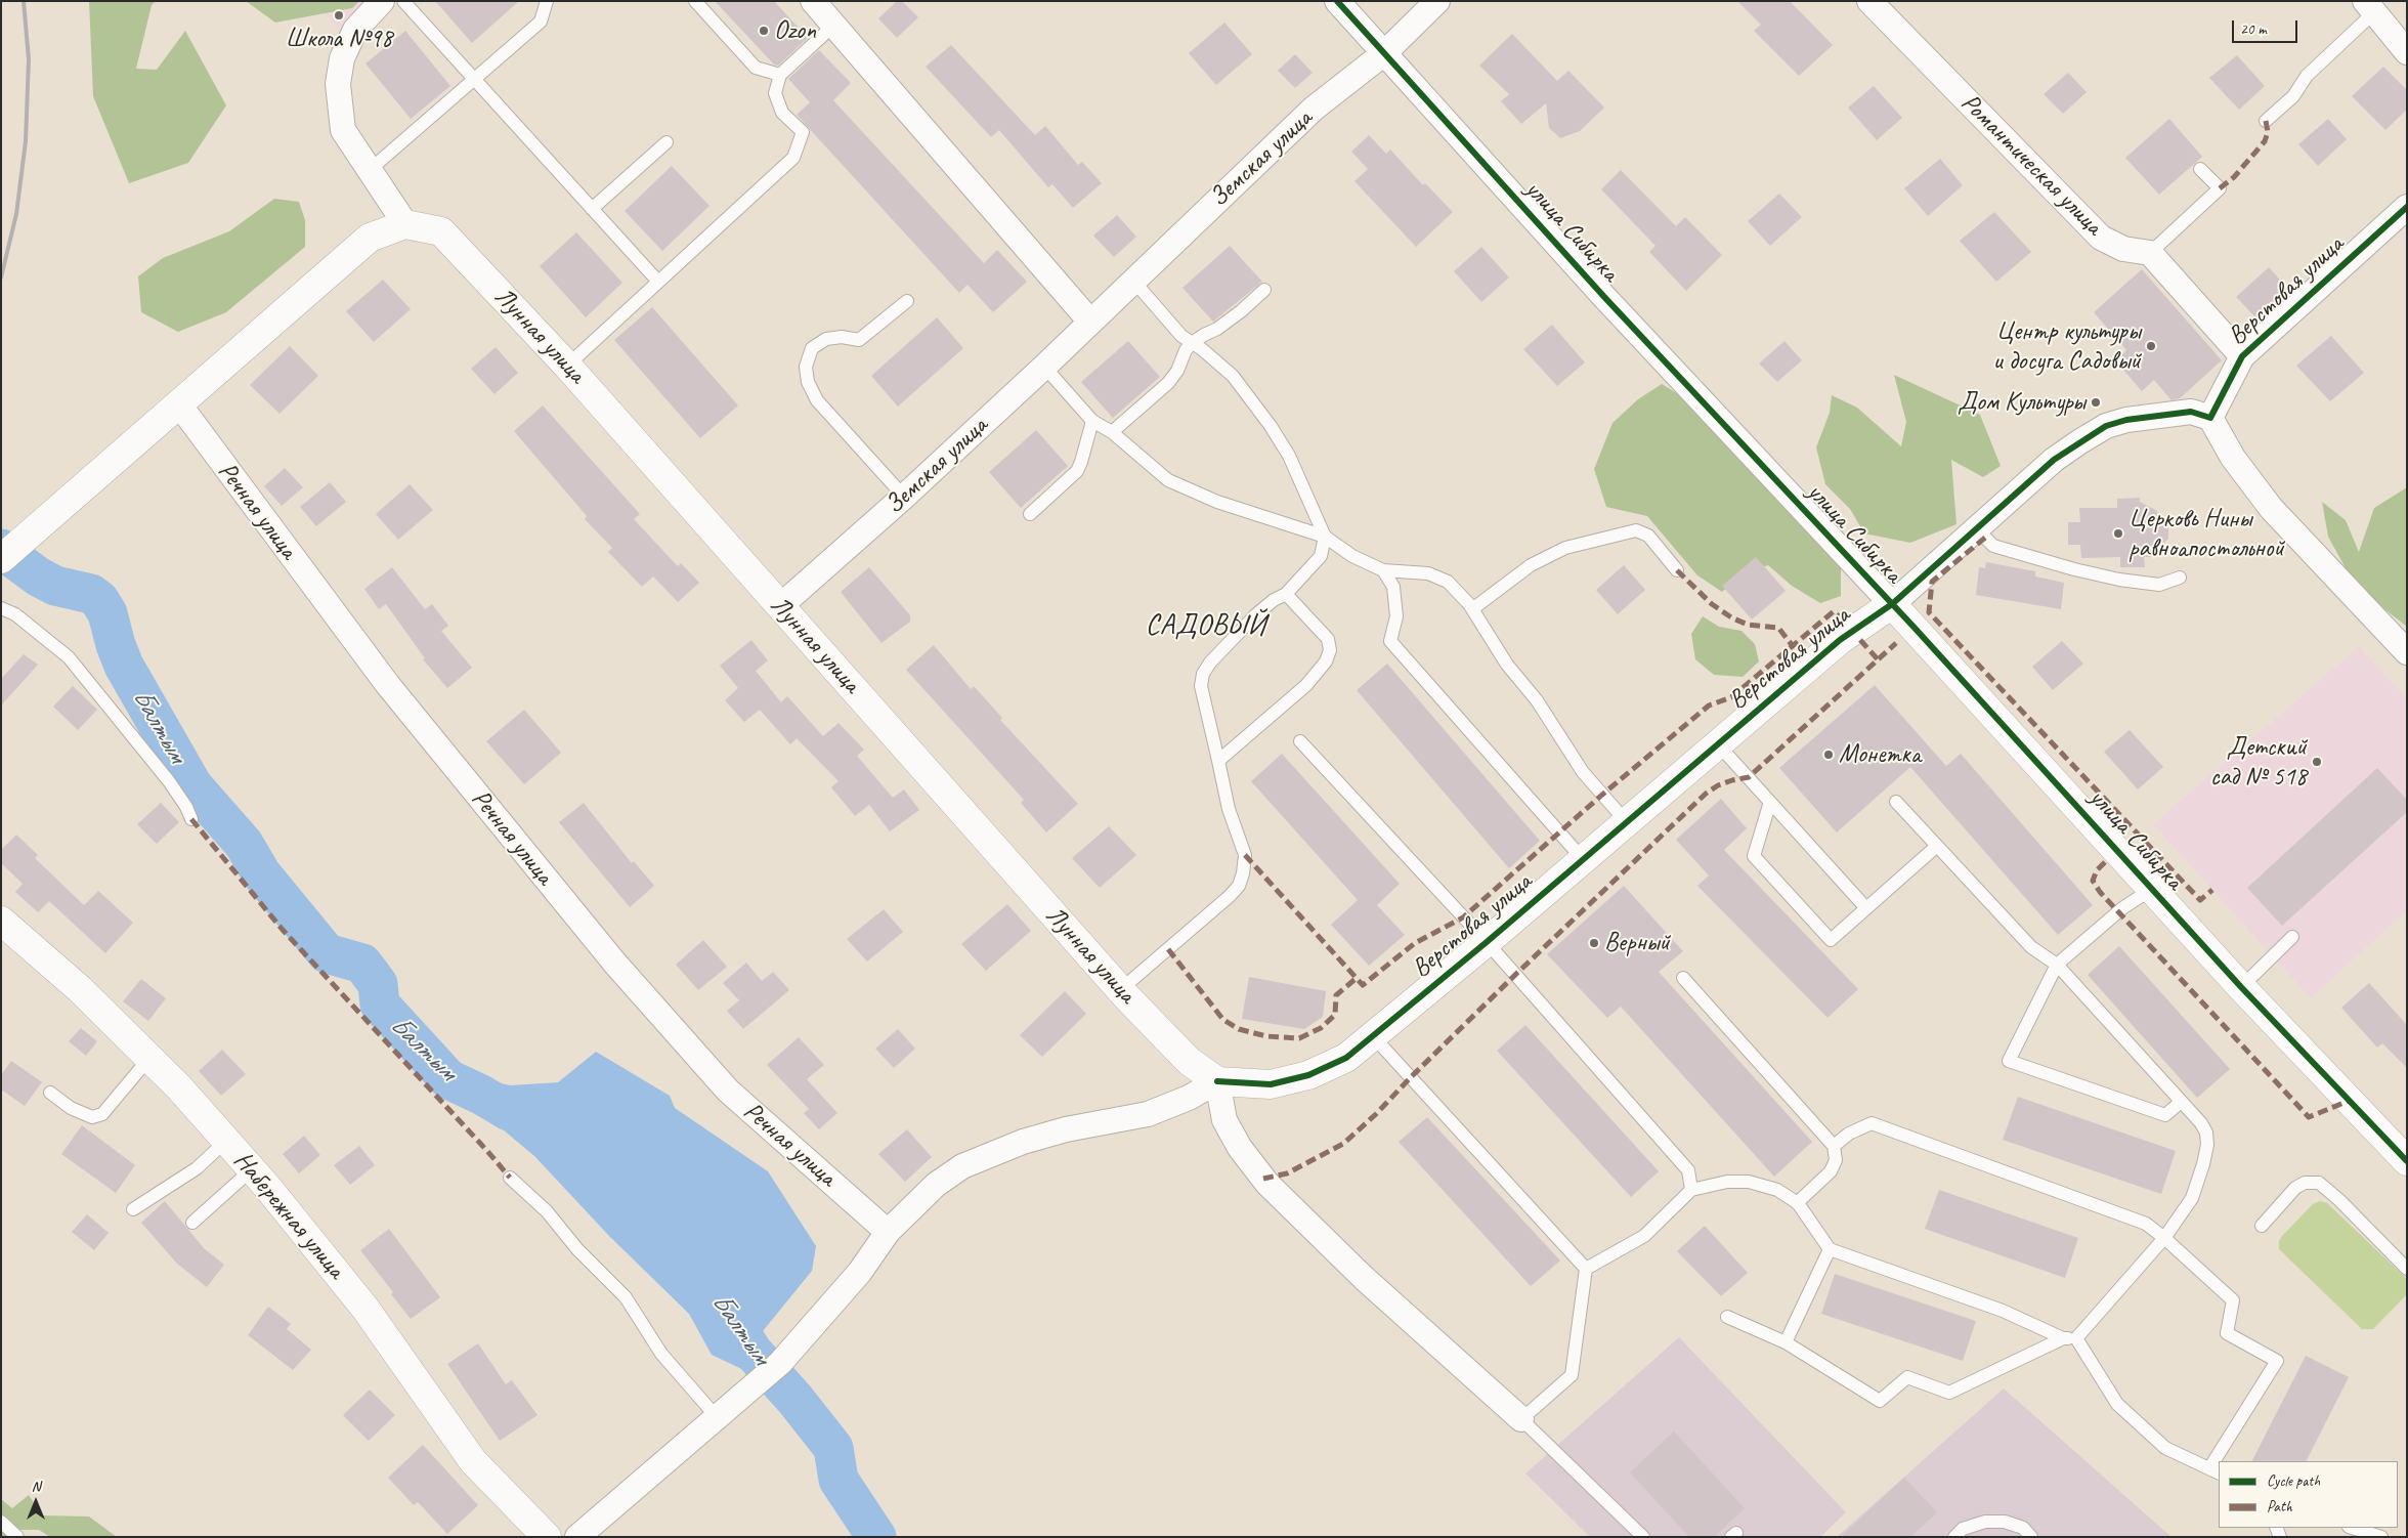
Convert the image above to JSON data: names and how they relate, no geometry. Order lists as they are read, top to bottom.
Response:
{
  "streets": {
    "street": [
      "Земская улица",
      "Романтическая улица",
      "улица Сибирка",
      "Верстовая улица",
      "Лунная улица",
      "Речная улица",
      "Набережная улица"
    ]
  },
  "crossings": [
    ["Земская улица", "улица Сибирка"],
    ["Земская улица", "Лунная улица"],
    ["улица Сибирка", "Верстовая улица"],
    ["Верстовая улица", "Лунная улица"]
  ],
  "districts": ["САДОВЫЙ"],
  "water": ["Балтым"],
  "places": [
    "Школа №98",
    "Ozon",
    "Центр культуры и досуга Садовый",
    "Дом Культуры",
    "Церковь Нины равноапостольной",
    "Монетка",
    "Детский сад № 518",
    "Верный"
  ],
  "legend": ["Cycle path", "Path"],
  "scale_bar": "20 m",
  "north": "top"
}
